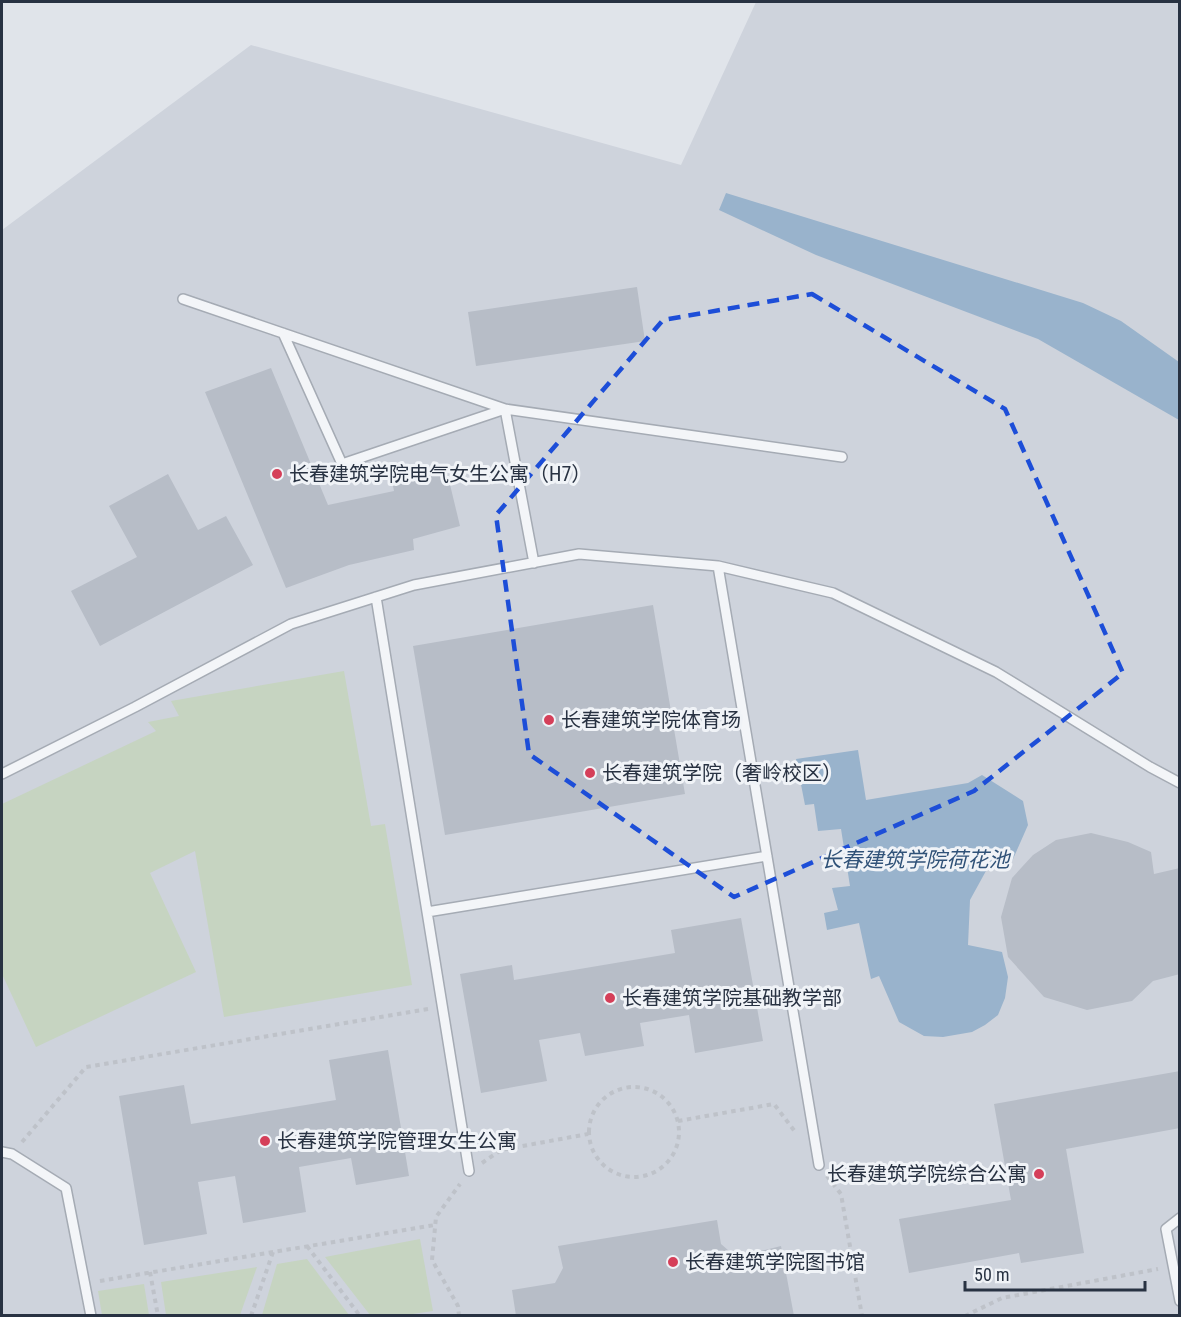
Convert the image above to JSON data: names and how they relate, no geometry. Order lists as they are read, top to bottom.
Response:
{
  "water": ["长春建筑学院荷花池"],
  "places": [
    "长春建筑学院电气女生公寓（H7）",
    "长春建筑学院体育场",
    "长春建筑学院（奢岭校区）",
    "长春建筑学院基础教学部",
    "长春建筑学院管理女生公寓",
    "长春建筑学院综合公寓",
    "长春建筑学院图书馆"
  ],
  "scale_bar": "50 m"
}
